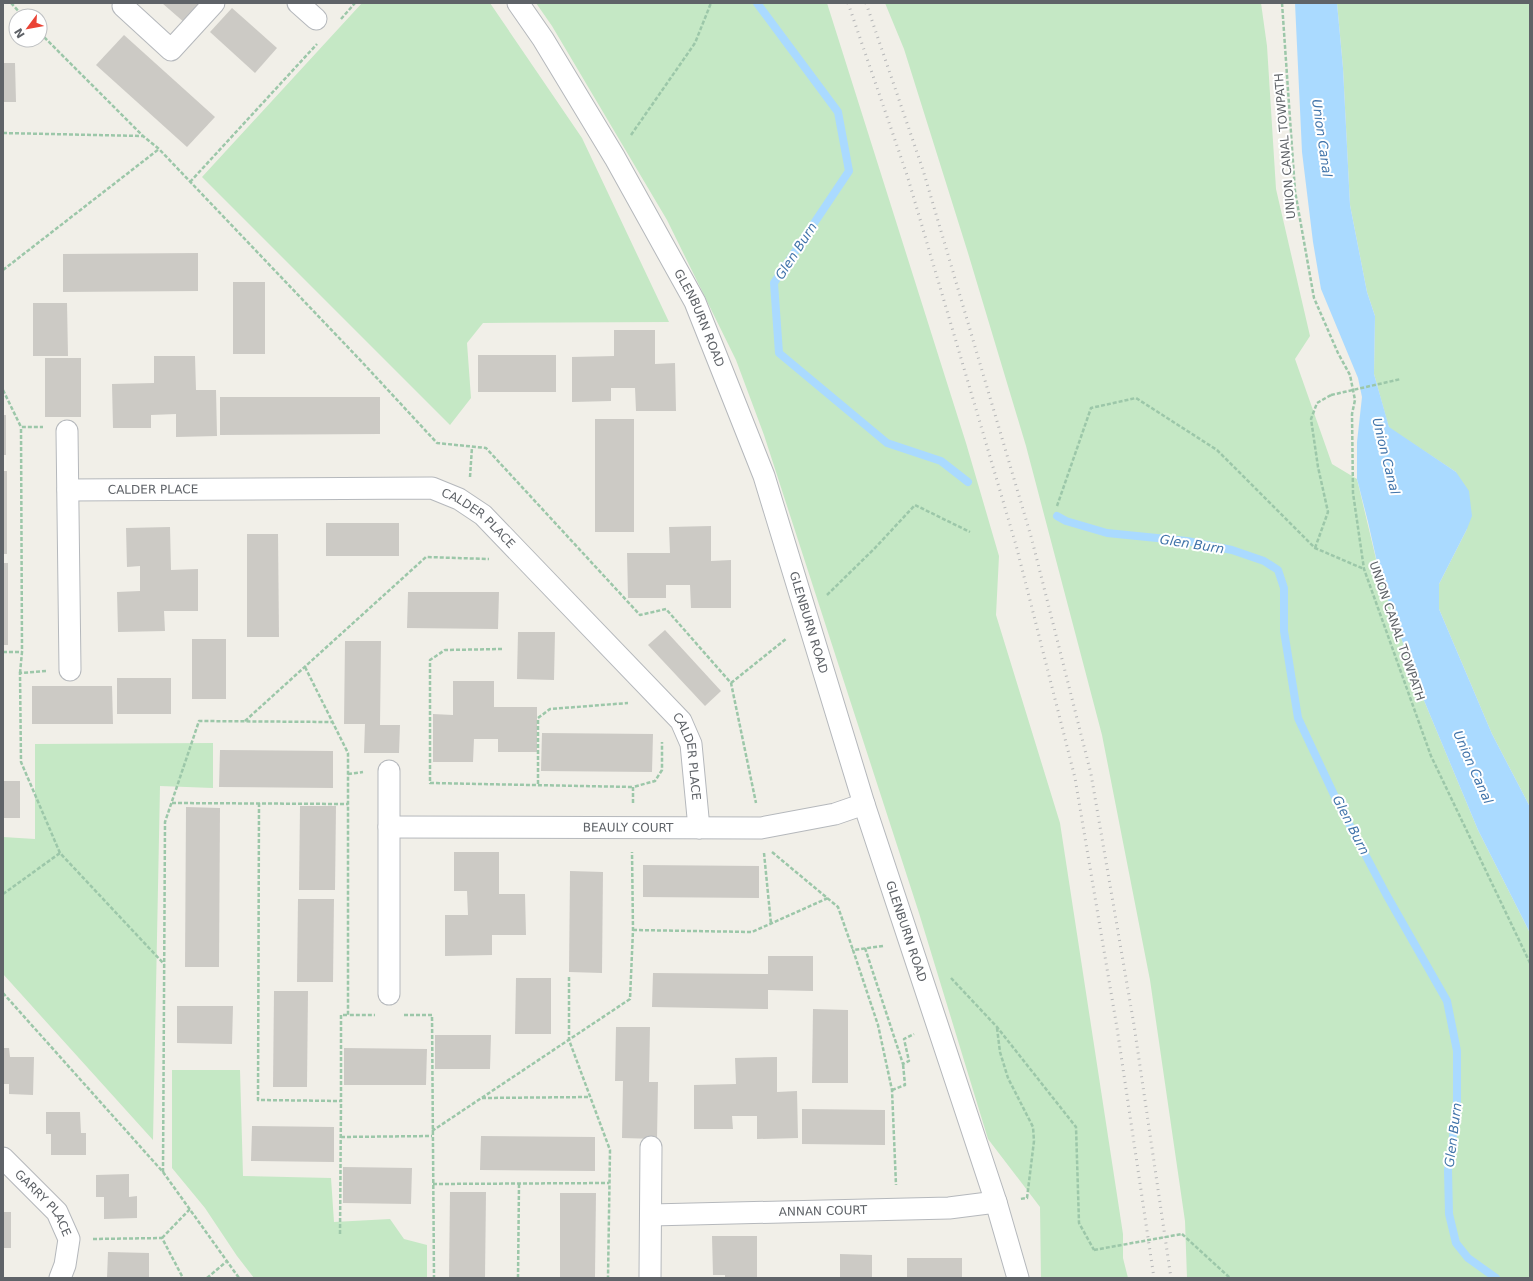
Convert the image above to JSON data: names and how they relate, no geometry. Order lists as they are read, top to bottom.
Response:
{
  "streets": {
    "street": [
      "GLENBURN ROAD",
      "CALDER PLACE",
      "BEAULY COURT",
      "GARRY PLACE",
      "ANNAN COURT"
    ],
    "path": ["UNION CANAL TOWPATH"]
  },
  "crossings": [
    ["GLENBURN ROAD", "BEAULY COURT"],
    ["GLENBURN ROAD", "ANNAN COURT"],
    ["CALDER PLACE", "BEAULY COURT"]
  ],
  "water": ["Union Canal", "Glen Burn"],
  "north": "bottom left"
}
